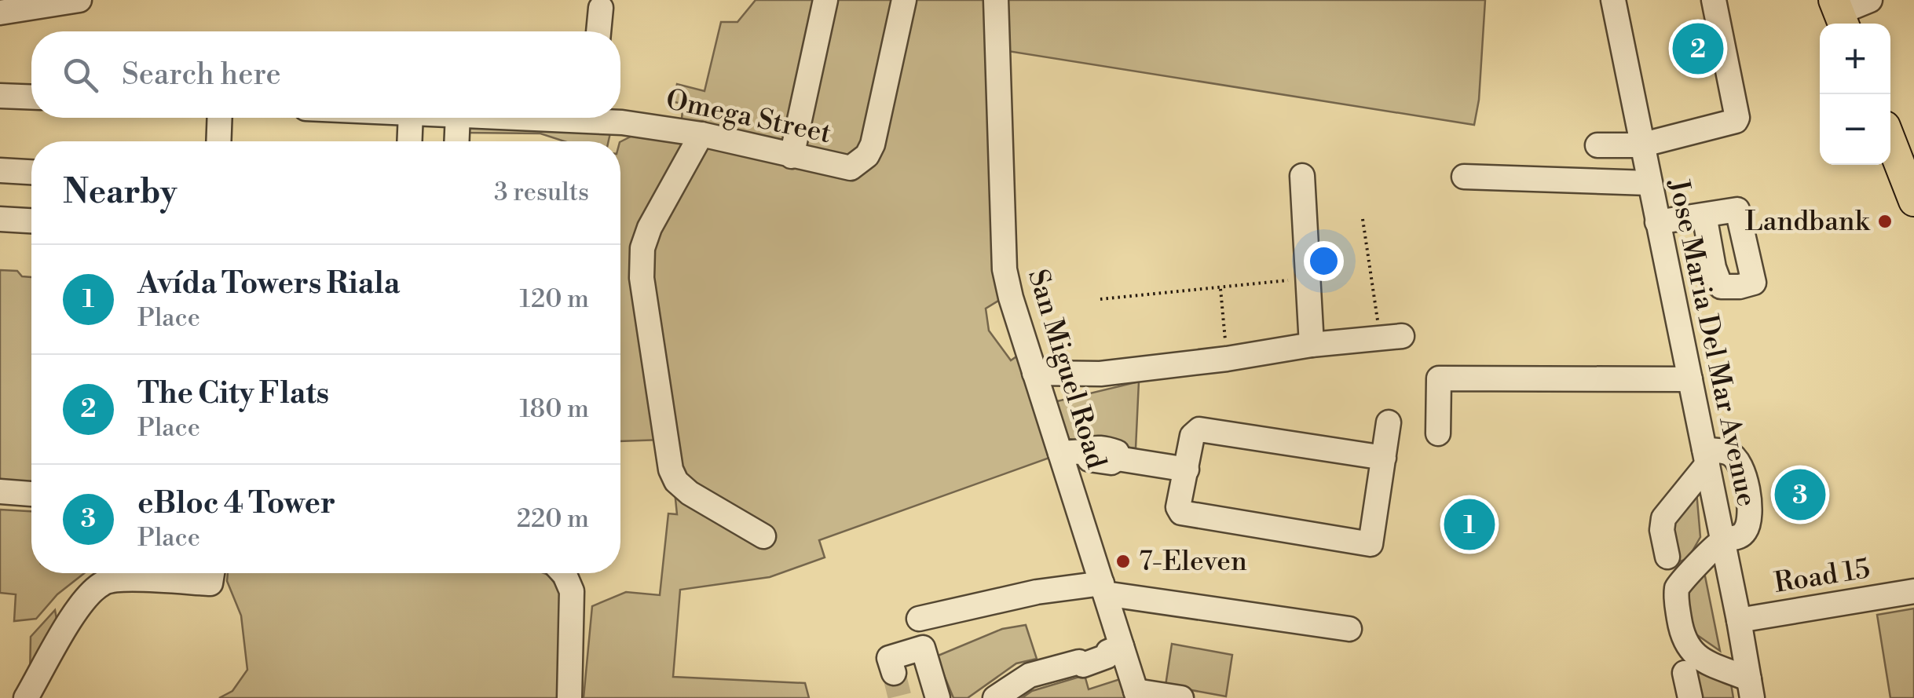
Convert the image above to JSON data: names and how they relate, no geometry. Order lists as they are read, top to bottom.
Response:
{
  "streets": {
    "street": [
      "Omega Street",
      "Jose Maria Del Mar Avenue",
      "San Miguel Road",
      "Road 15"
    ]
  },
  "crossings": [
    ["Jose Maria Del Mar Avenue", "Road 15"]
  ],
  "places": ["Landbank", "7-Eleven"],
  "page": {
    "pins": ["2", "3", "1"],
    "map_buttons": ["+", "−"],
    "search": "Search here",
    "heading": ["Nearby", "3 results"],
    "list": [
      {
        "mark": "1",
        "name": "Avída Towers Riala",
        "note": "Place",
        "value": "120 m"
      },
      {
        "mark": "2",
        "name": "The City Flats",
        "note": "Place",
        "value": "180 m"
      },
      {
        "mark": "3",
        "name": "eBloc 4 Tower",
        "note": "Place",
        "value": "220 m"
      }
    ]
  }
}
